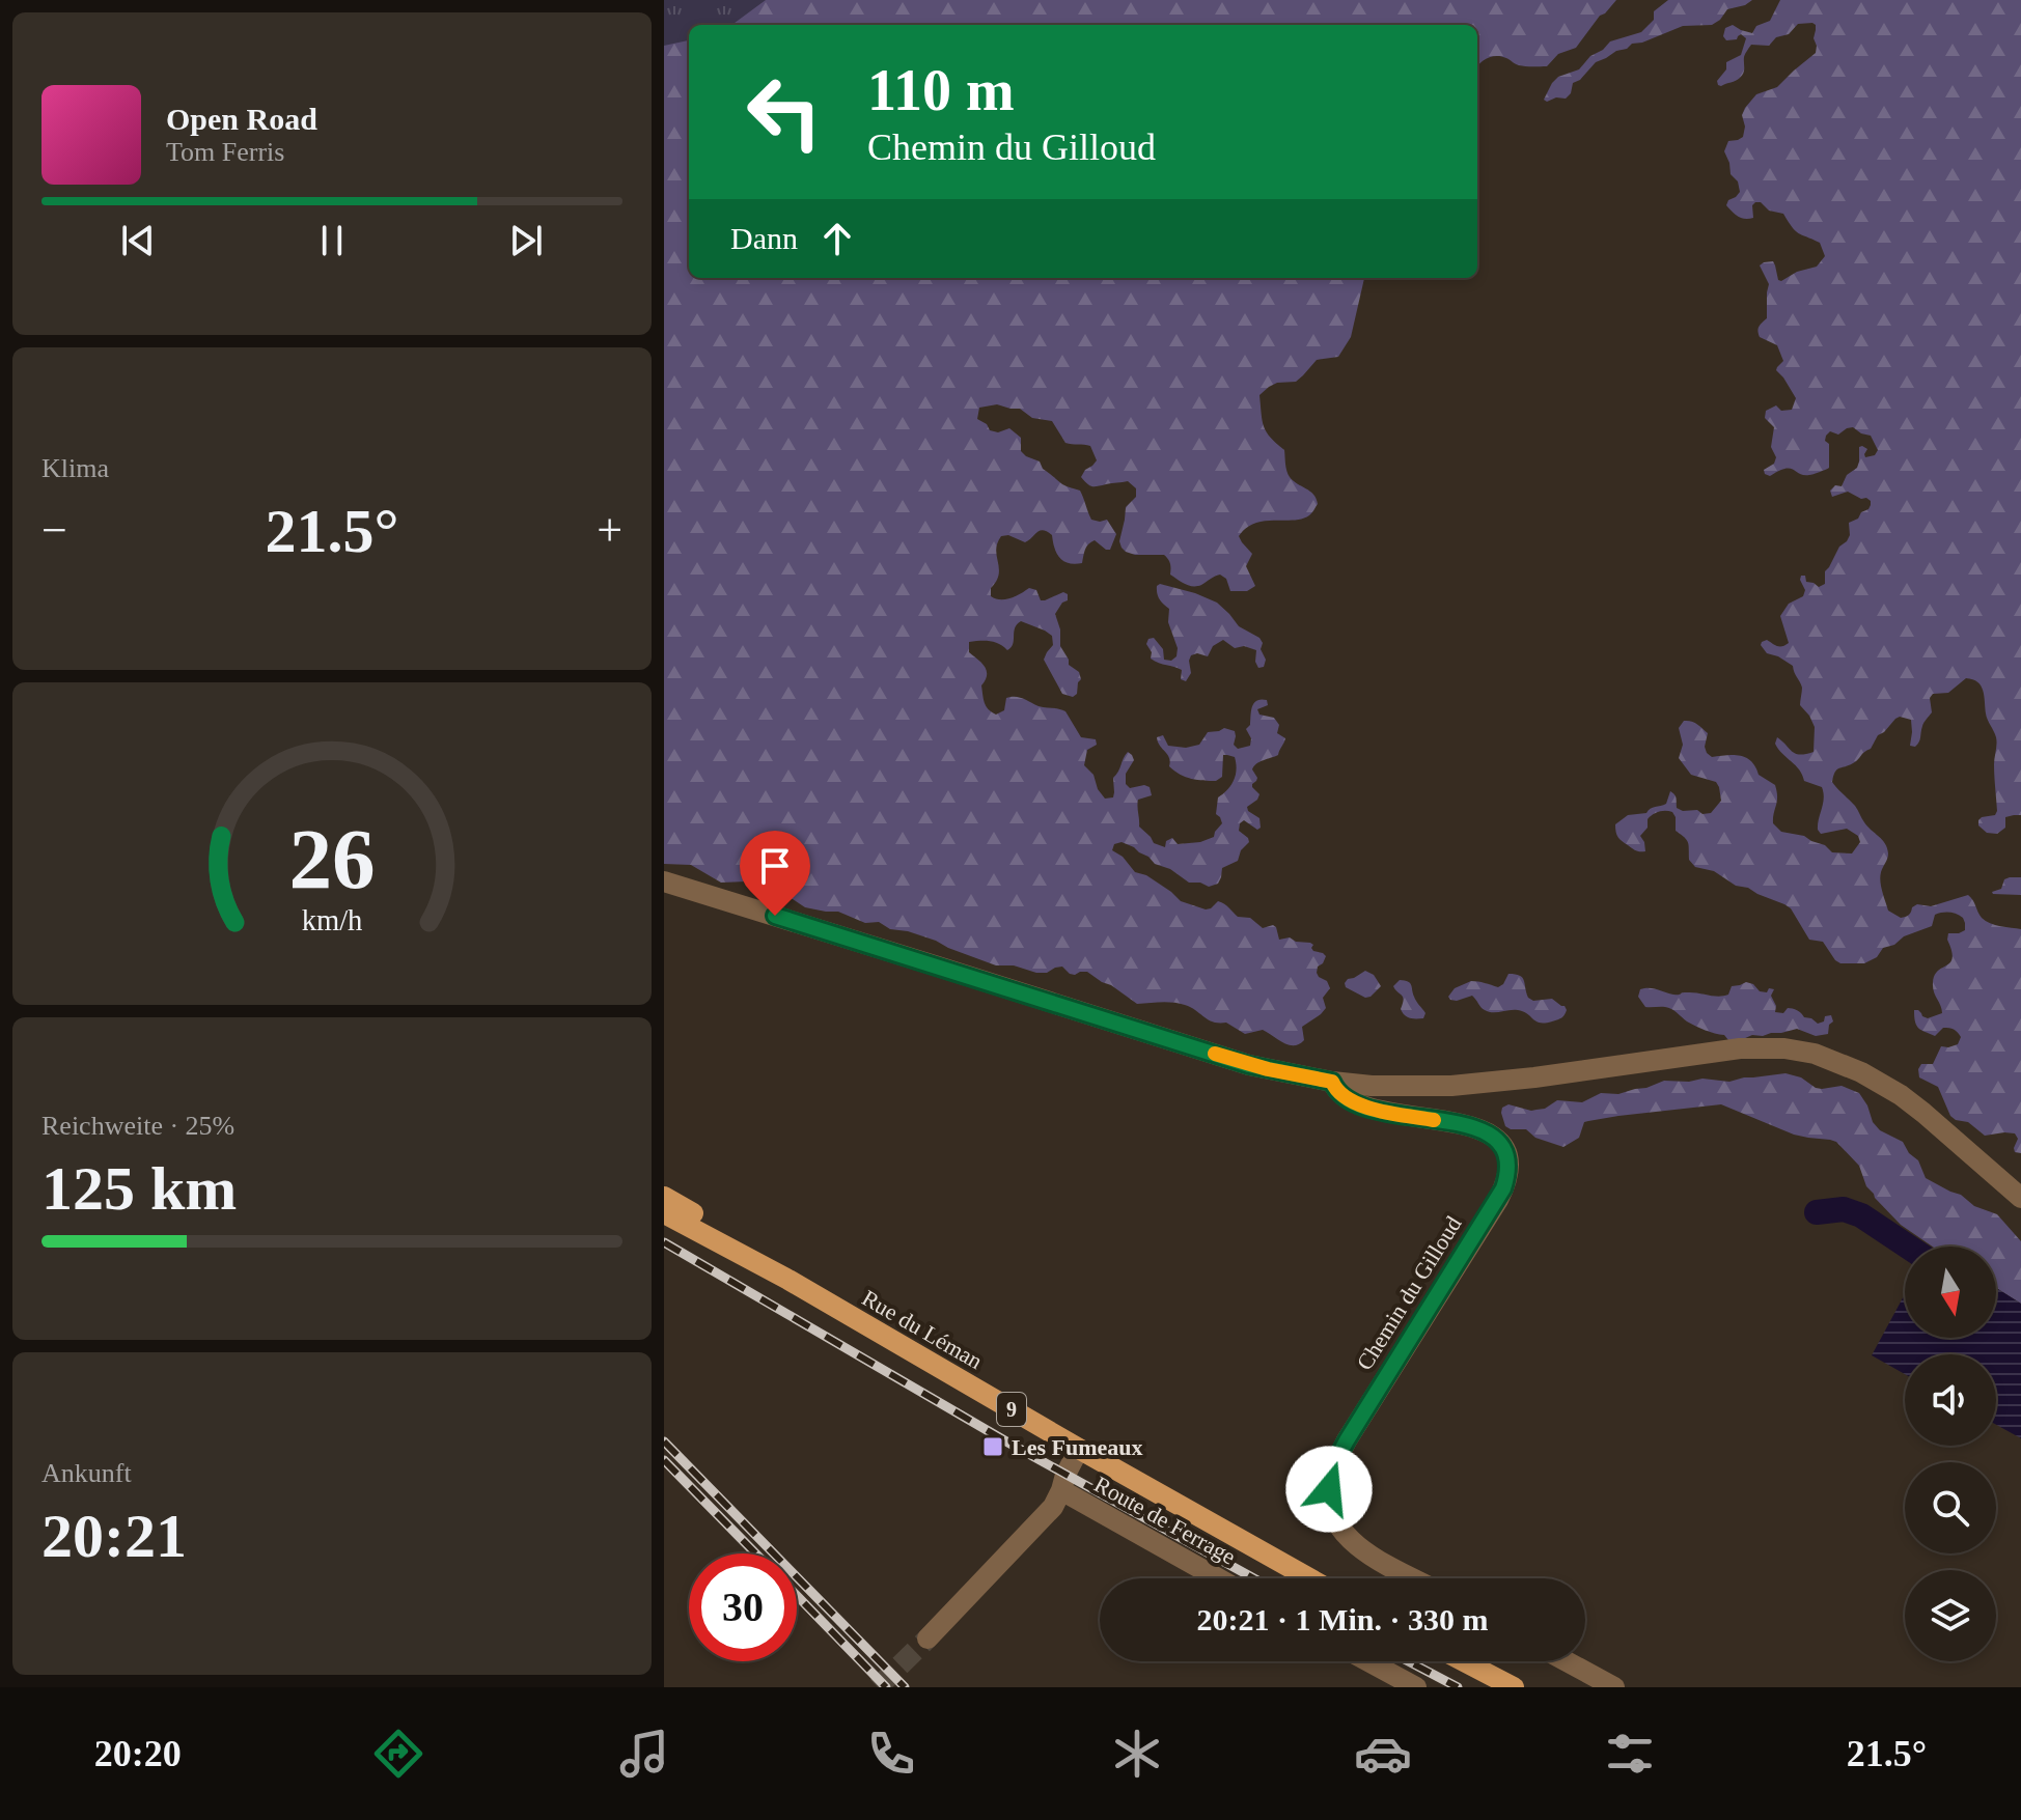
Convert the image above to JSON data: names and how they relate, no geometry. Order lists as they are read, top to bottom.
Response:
{
  "streets": {
    "main road": ["Rue du Léman", "9"],
    "street": ["Chemin du Gilloud", "Route de Ferrage"]
  },
  "places": {
    "transit": ["Les Fumeaux"]
  },
  "north": "bottom",
  "page": {
    "turn": ["110 m", "Chemin du Gilloud"],
    "song": ["Open Road", "Tom Ferris"],
    "then": "Dann",
    "tile": [
      "Klima",
      ["Reichweite · 25%", "125 km"],
      ["Ankunft", "20:21"]
    ],
    "heat": ["−", "21.5°", "+"],
    "limit": "30",
    "trip": "20:21 · 1 Min. · 330 m",
    "tabs": ["20:20", "21.5°"],
    "gauge": ["26", "km/h"]
  }
}
